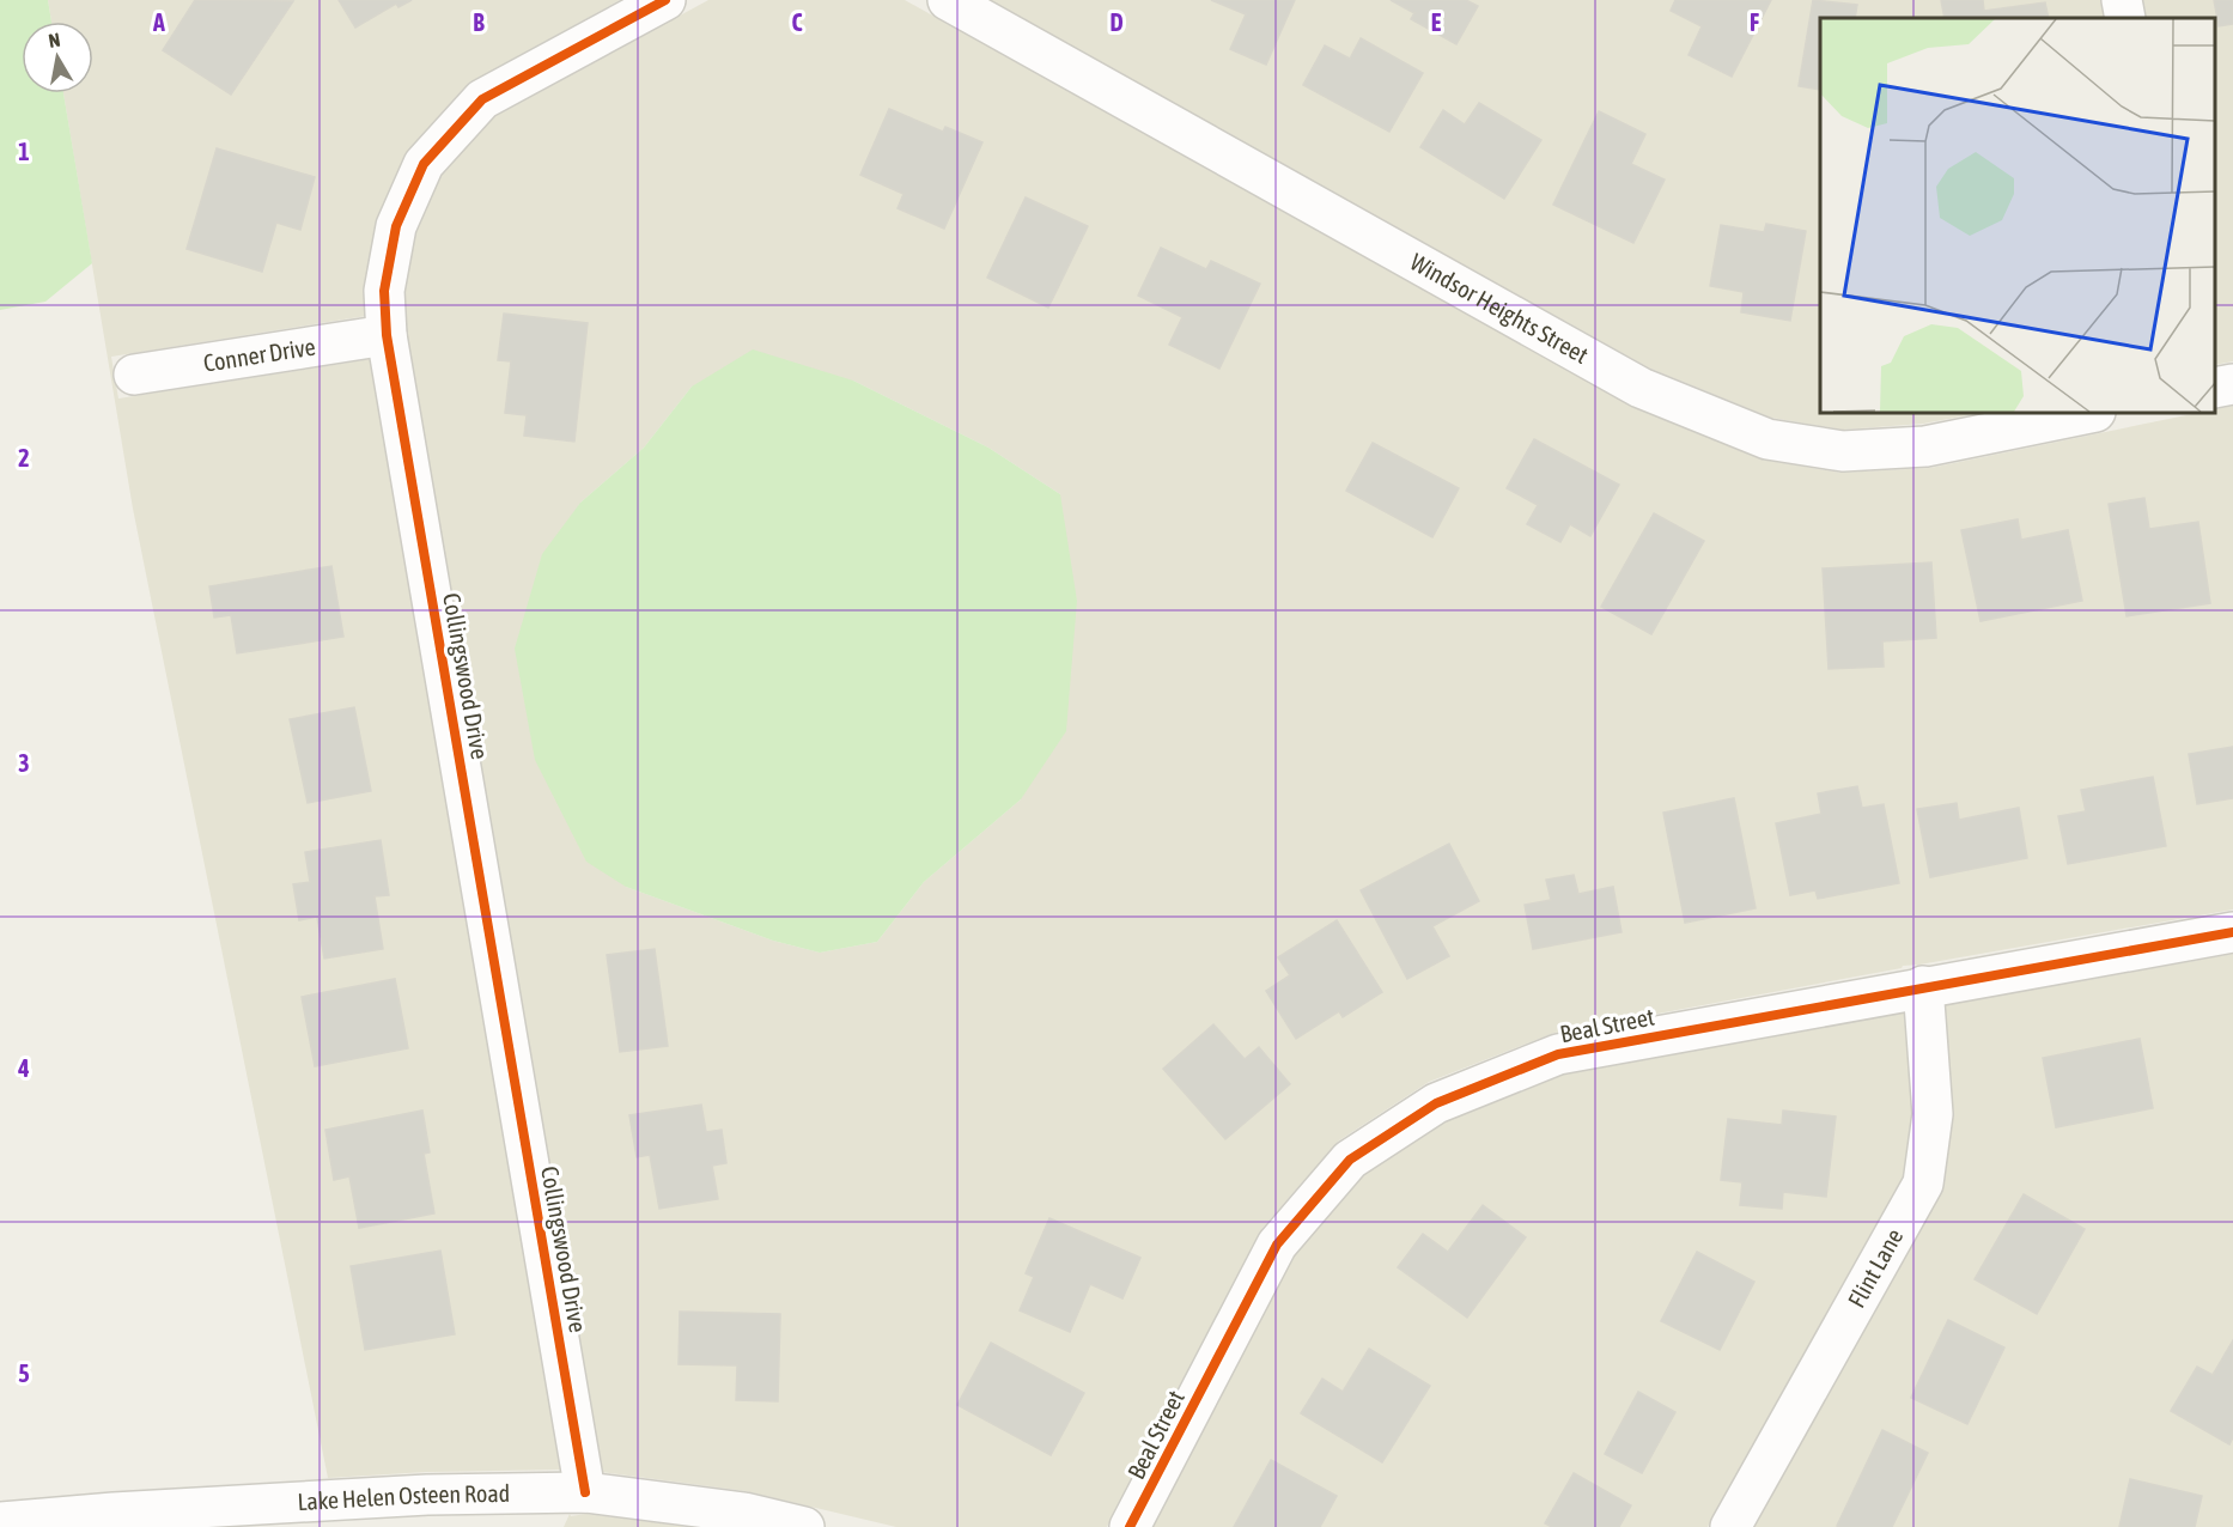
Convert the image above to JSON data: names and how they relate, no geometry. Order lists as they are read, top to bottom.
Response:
{
  "streets": {
    "street": [
      "Windsor Heights Street",
      "Conner Drive",
      "Collingswood Drive",
      "Beal Street",
      "Flint Lane",
      "Lake Helen Osteen Road"
    ]
  },
  "crossings": [
    ["Conner Drive", "Collingswood Drive"],
    ["Collingswood Drive", "Lake Helen Osteen Road"],
    ["Beal Street", "Flint Lane"]
  ],
  "north": "top",
  "grid": {
    "columns": [
      "A",
      "B",
      "C",
      "D",
      "E",
      "F"
    ],
    "rows": [
      "1",
      "2",
      "3",
      "4",
      "5"
    ]
  }
}
